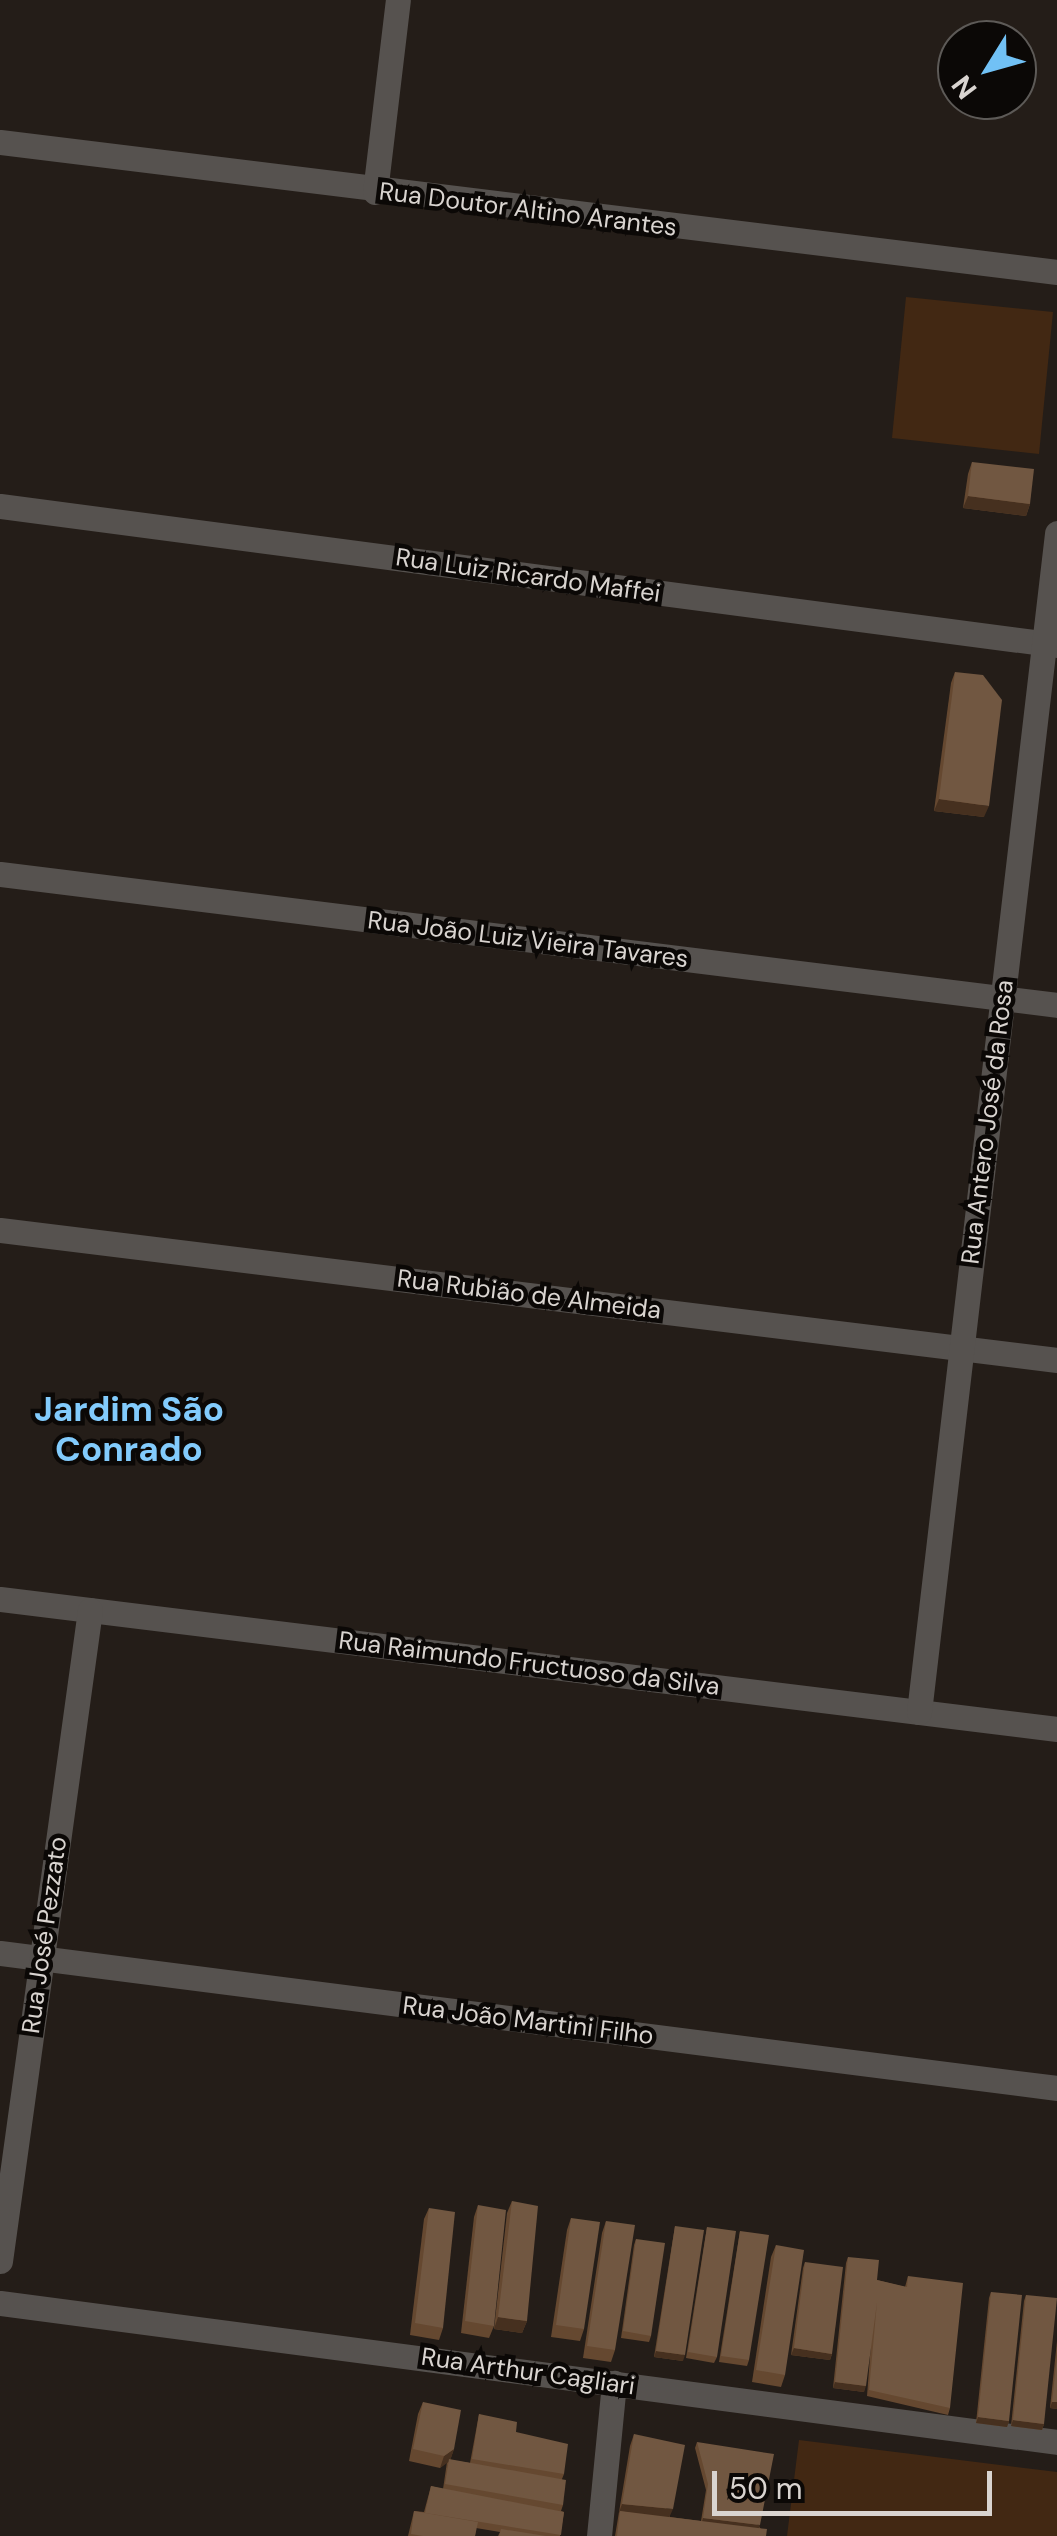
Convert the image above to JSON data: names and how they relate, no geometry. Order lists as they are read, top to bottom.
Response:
{
  "streets": {
    "street": [
      "Rua Doutor Altino Arantes",
      "Rua Luiz Ricardo Maffei",
      "Rua João Luiz Vieira Tavares",
      "Rua Antero José da Rosa",
      "Rua Rubião de Almeida",
      "Rua Raimundo Fructuoso da Silva",
      "Rua José Pezzato",
      "Rua João Martini Filho",
      "Rua Arthur Cagliari"
    ]
  },
  "crossings": [
    ["Rua Luiz Ricardo Maffei", "Rua Antero José da Rosa"],
    ["Rua João Luiz Vieira Tavares", "Rua Antero José da Rosa"],
    ["Rua Antero José da Rosa", "Rua Rubião de Almeida"],
    ["Rua Antero José da Rosa", "Rua Raimundo Fructuoso da Silva"],
    ["Rua Raimundo Fructuoso da Silva", "Rua José Pezzato"],
    ["Rua José Pezzato", "Rua João Martini Filho"]
  ],
  "districts": ["Jardim São Conrado"],
  "scale_bar": "50 m",
  "north": "bottom left"
}
